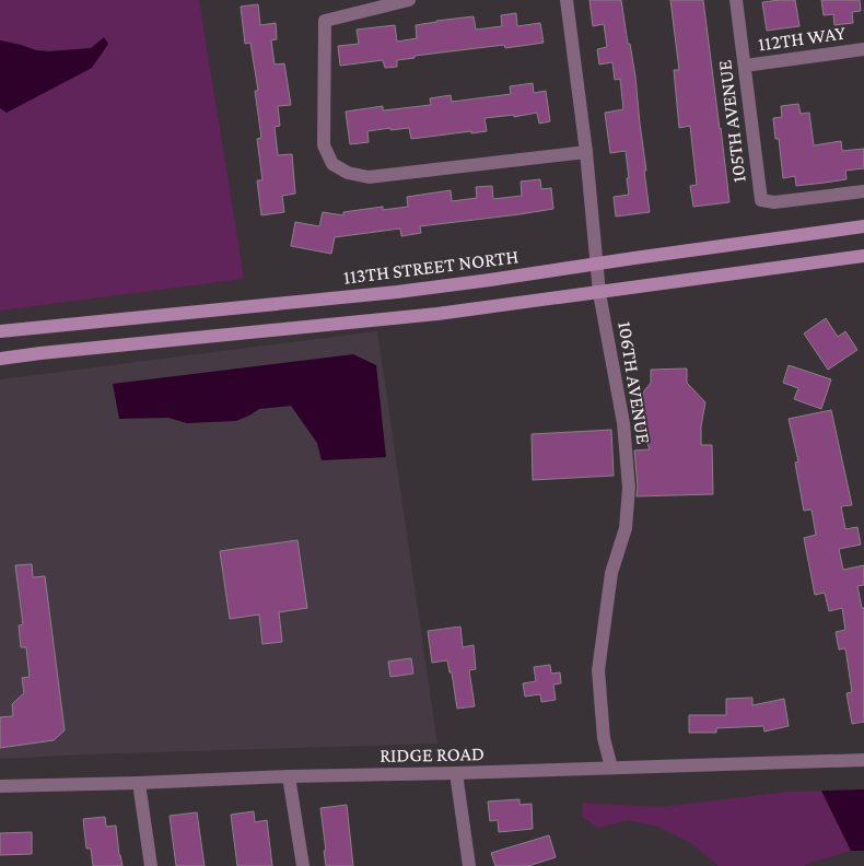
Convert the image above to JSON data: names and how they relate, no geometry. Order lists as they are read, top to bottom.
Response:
{
  "streets": {
    "main road": ["113TH STREET NORTH"],
    "street": [
      "112TH WAY",
      "105TH AVENUE",
      "106TH AVENUE",
      "RIDGE ROAD"
    ]
  },
  "crossings": [
    ["112TH WAY", "105TH AVENUE"],
    ["113TH STREET NORTH", "106TH AVENUE"],
    ["106TH AVENUE", "RIDGE ROAD"]
  ]
}
